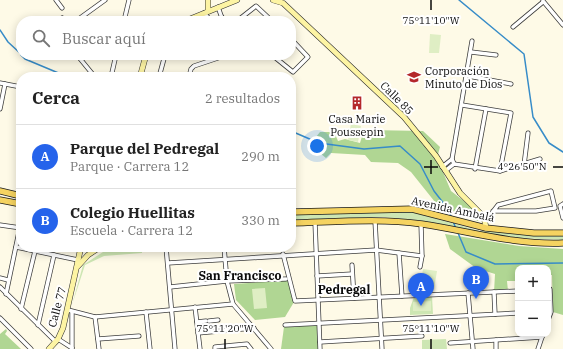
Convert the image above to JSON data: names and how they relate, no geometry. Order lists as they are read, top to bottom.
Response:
{
  "streets": {
    "main road": ["Avenida Ambalá"],
    "street": ["Calle 85", "Calle 77"]
  },
  "crossings": [
    ["Calle 85", "Avenida Ambalá"]
  ],
  "districts": ["San Francisco", "Pedregal"],
  "places": {
    "school or university": ["Corporación Minuto de Dios"],
    "building": ["Casa Marie Poussepin"]
  },
  "page": {
    "search": "Buscar aquí",
    "heading": ["Cerca", "2 resultados"],
    "list": [
      {
        "mark": "A",
        "name": "Parque del Pedregal",
        "note": "Parque · Carrera 12",
        "value": "290 m"
      },
      {
        "mark": "B",
        "name": "Colegio Huellitas",
        "note": "Escuela · Carrera 12",
        "value": "330 m"
      }
    ],
    "map_buttons": ["+", "−"],
    "pins": ["B", "A"]
  },
  "coordinates": ["75°11'10\"W", "4°26'50\"N", "75°11'20\"W"]
}
